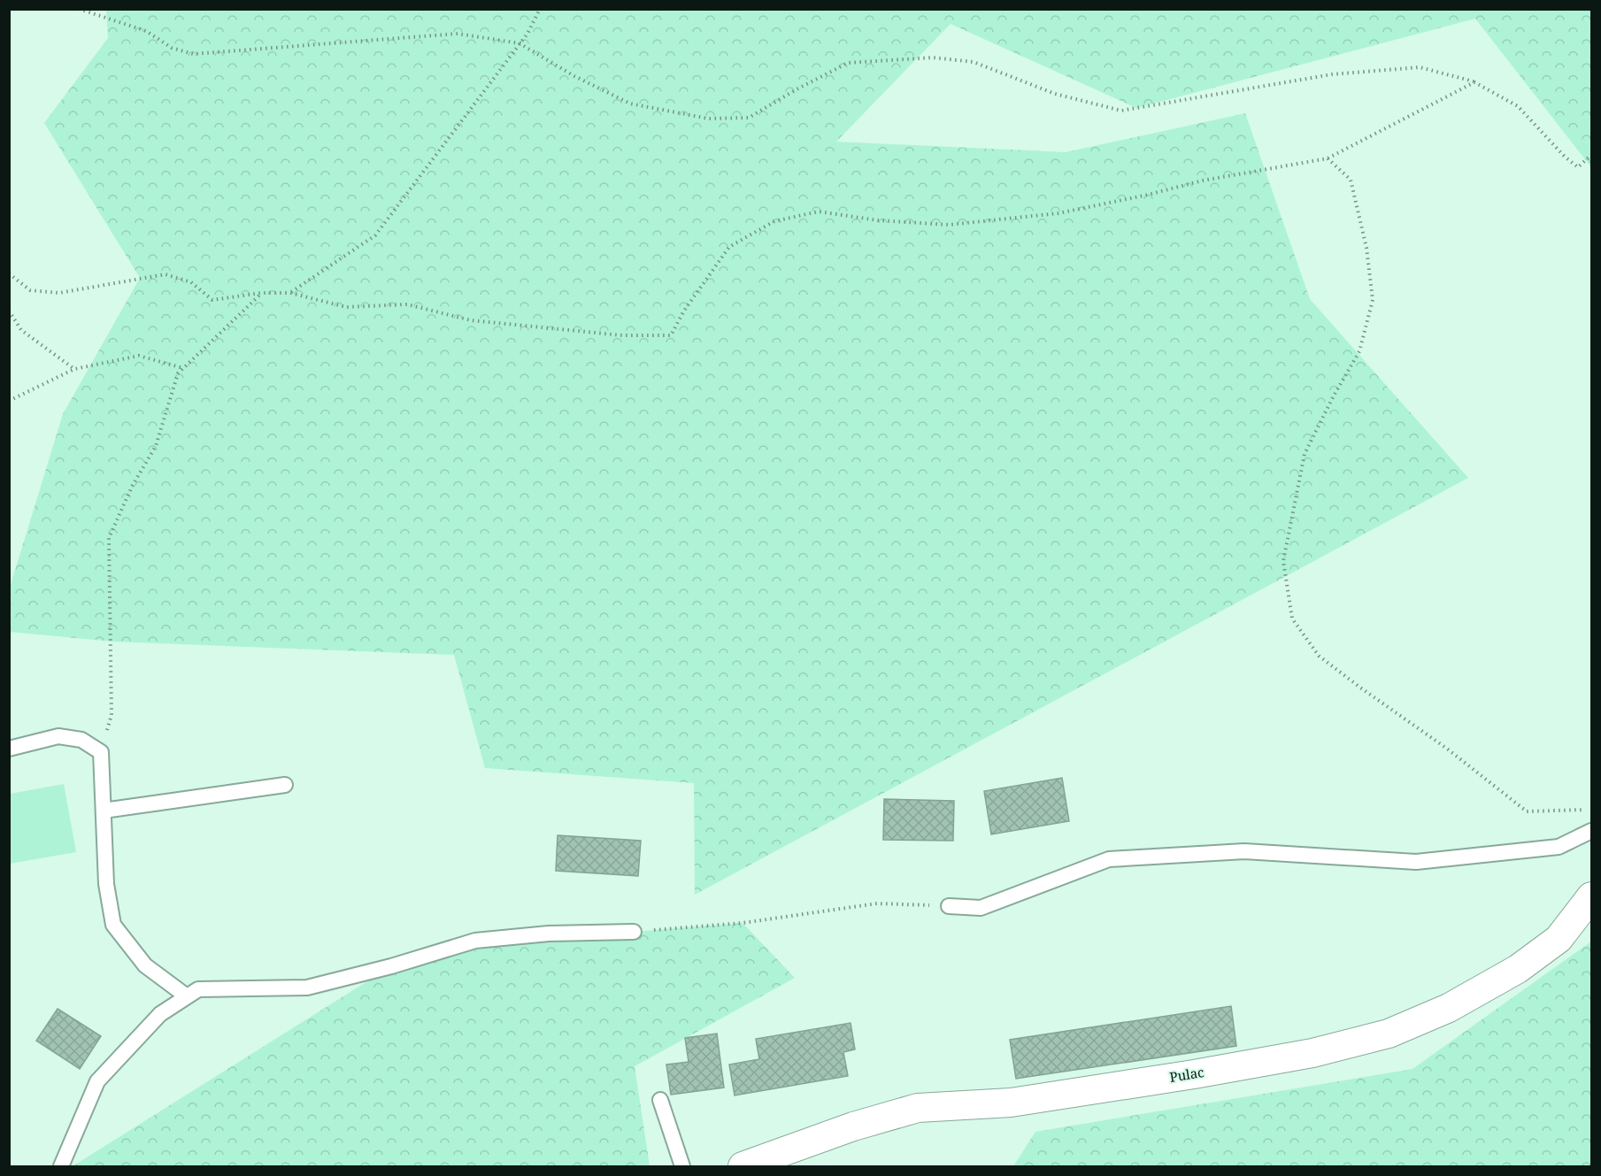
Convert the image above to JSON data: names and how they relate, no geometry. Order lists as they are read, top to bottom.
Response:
{
  "streets": {
    "street": ["Pulac"]
  }
}
